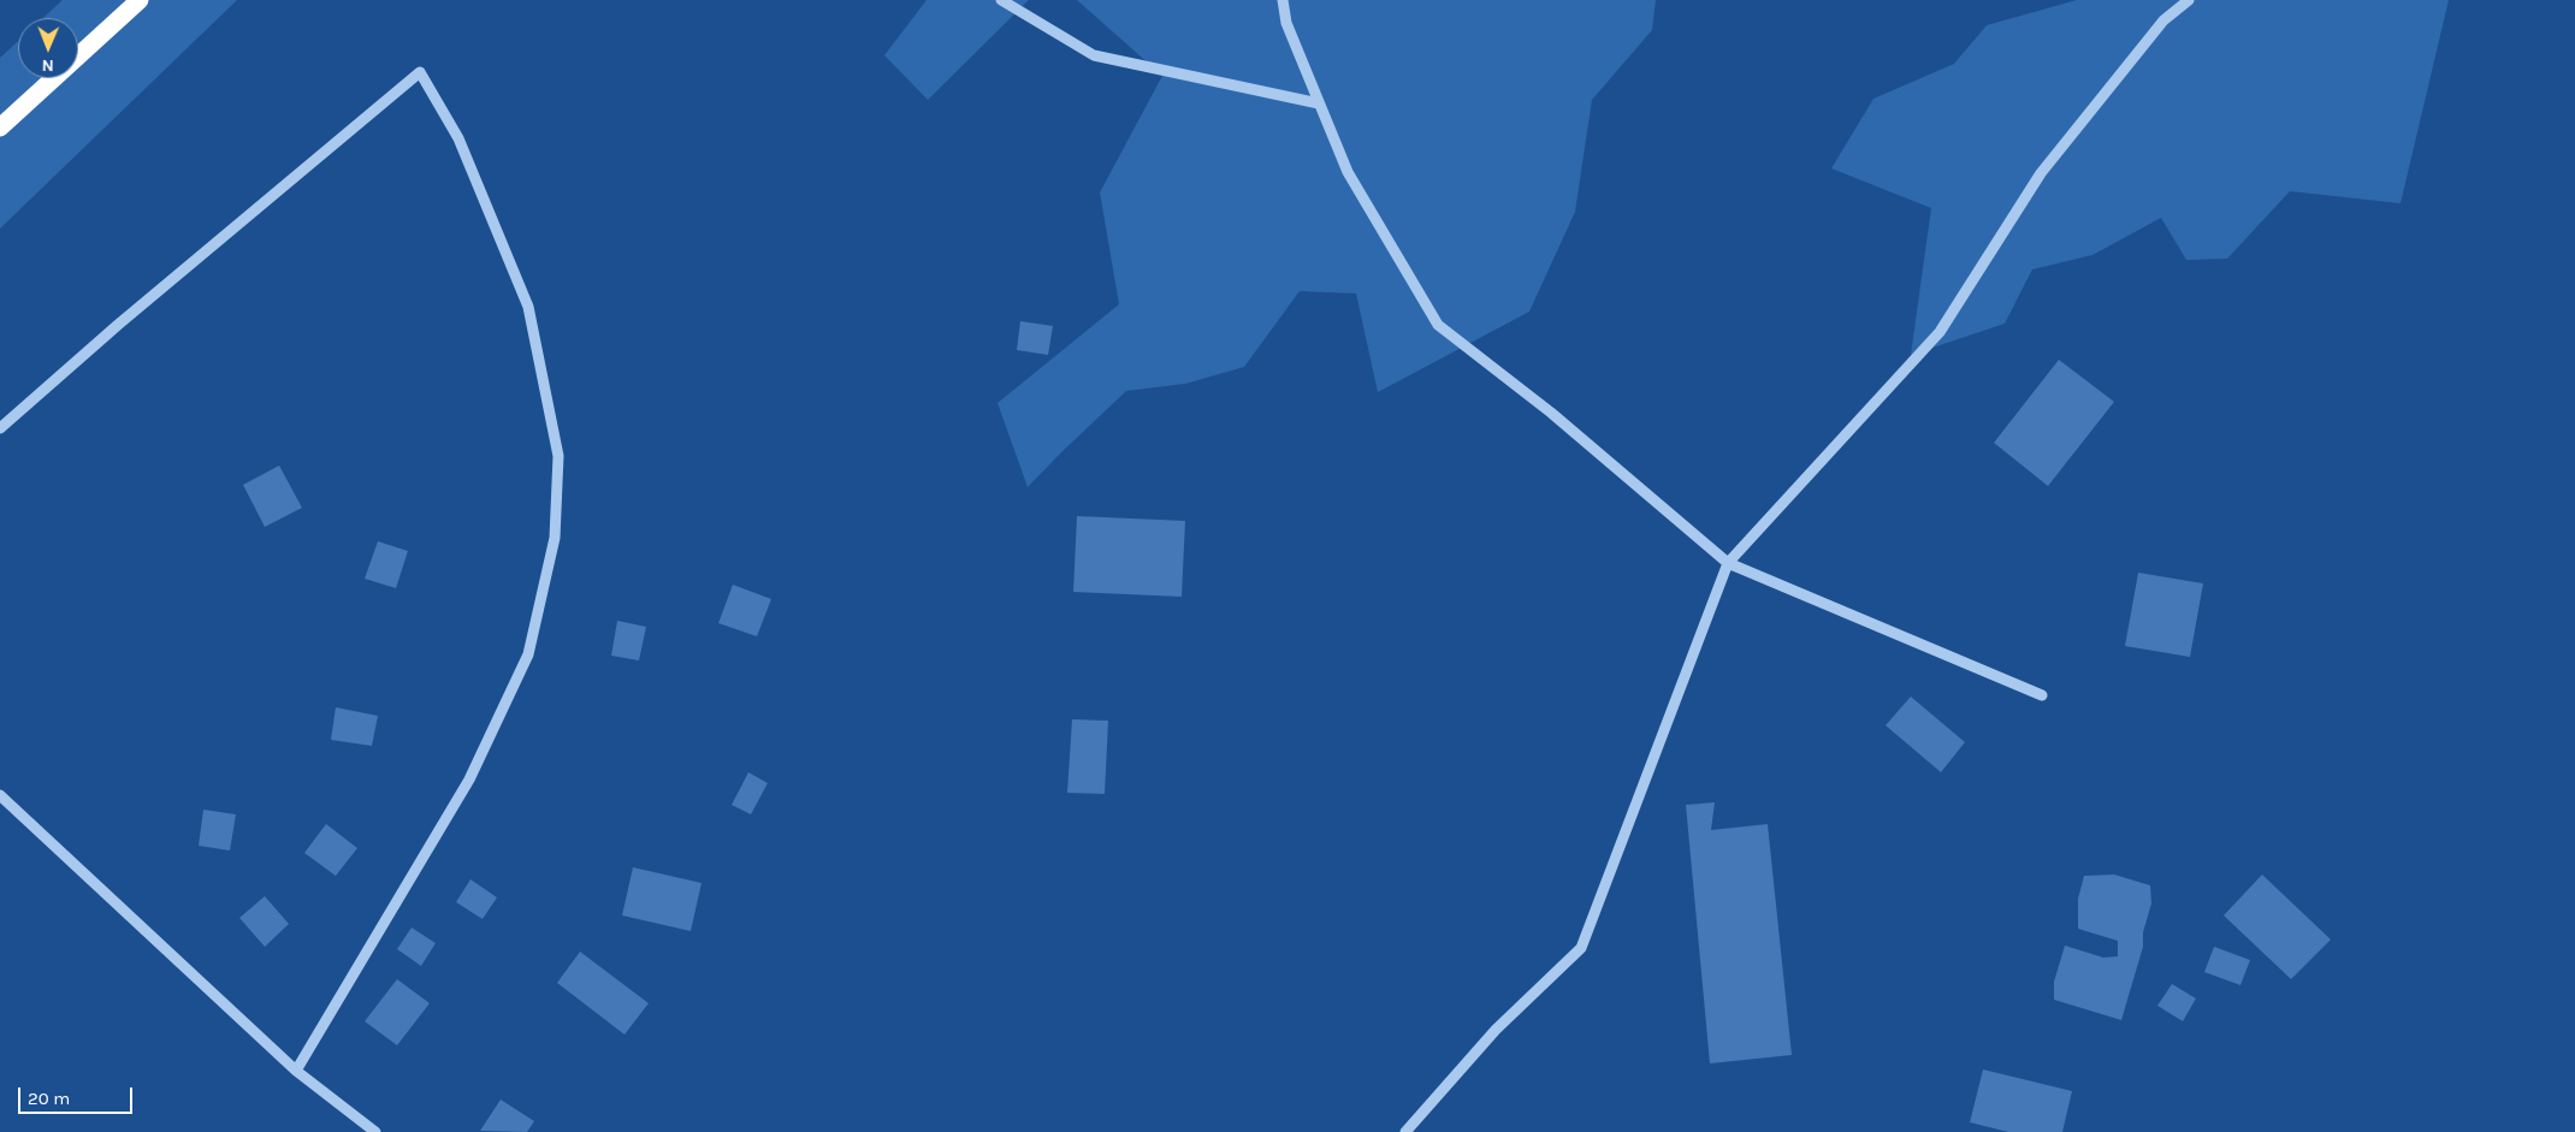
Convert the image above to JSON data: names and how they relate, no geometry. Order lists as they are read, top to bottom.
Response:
{
  "scale_bar": "20 m",
  "north": "bottom"
}
